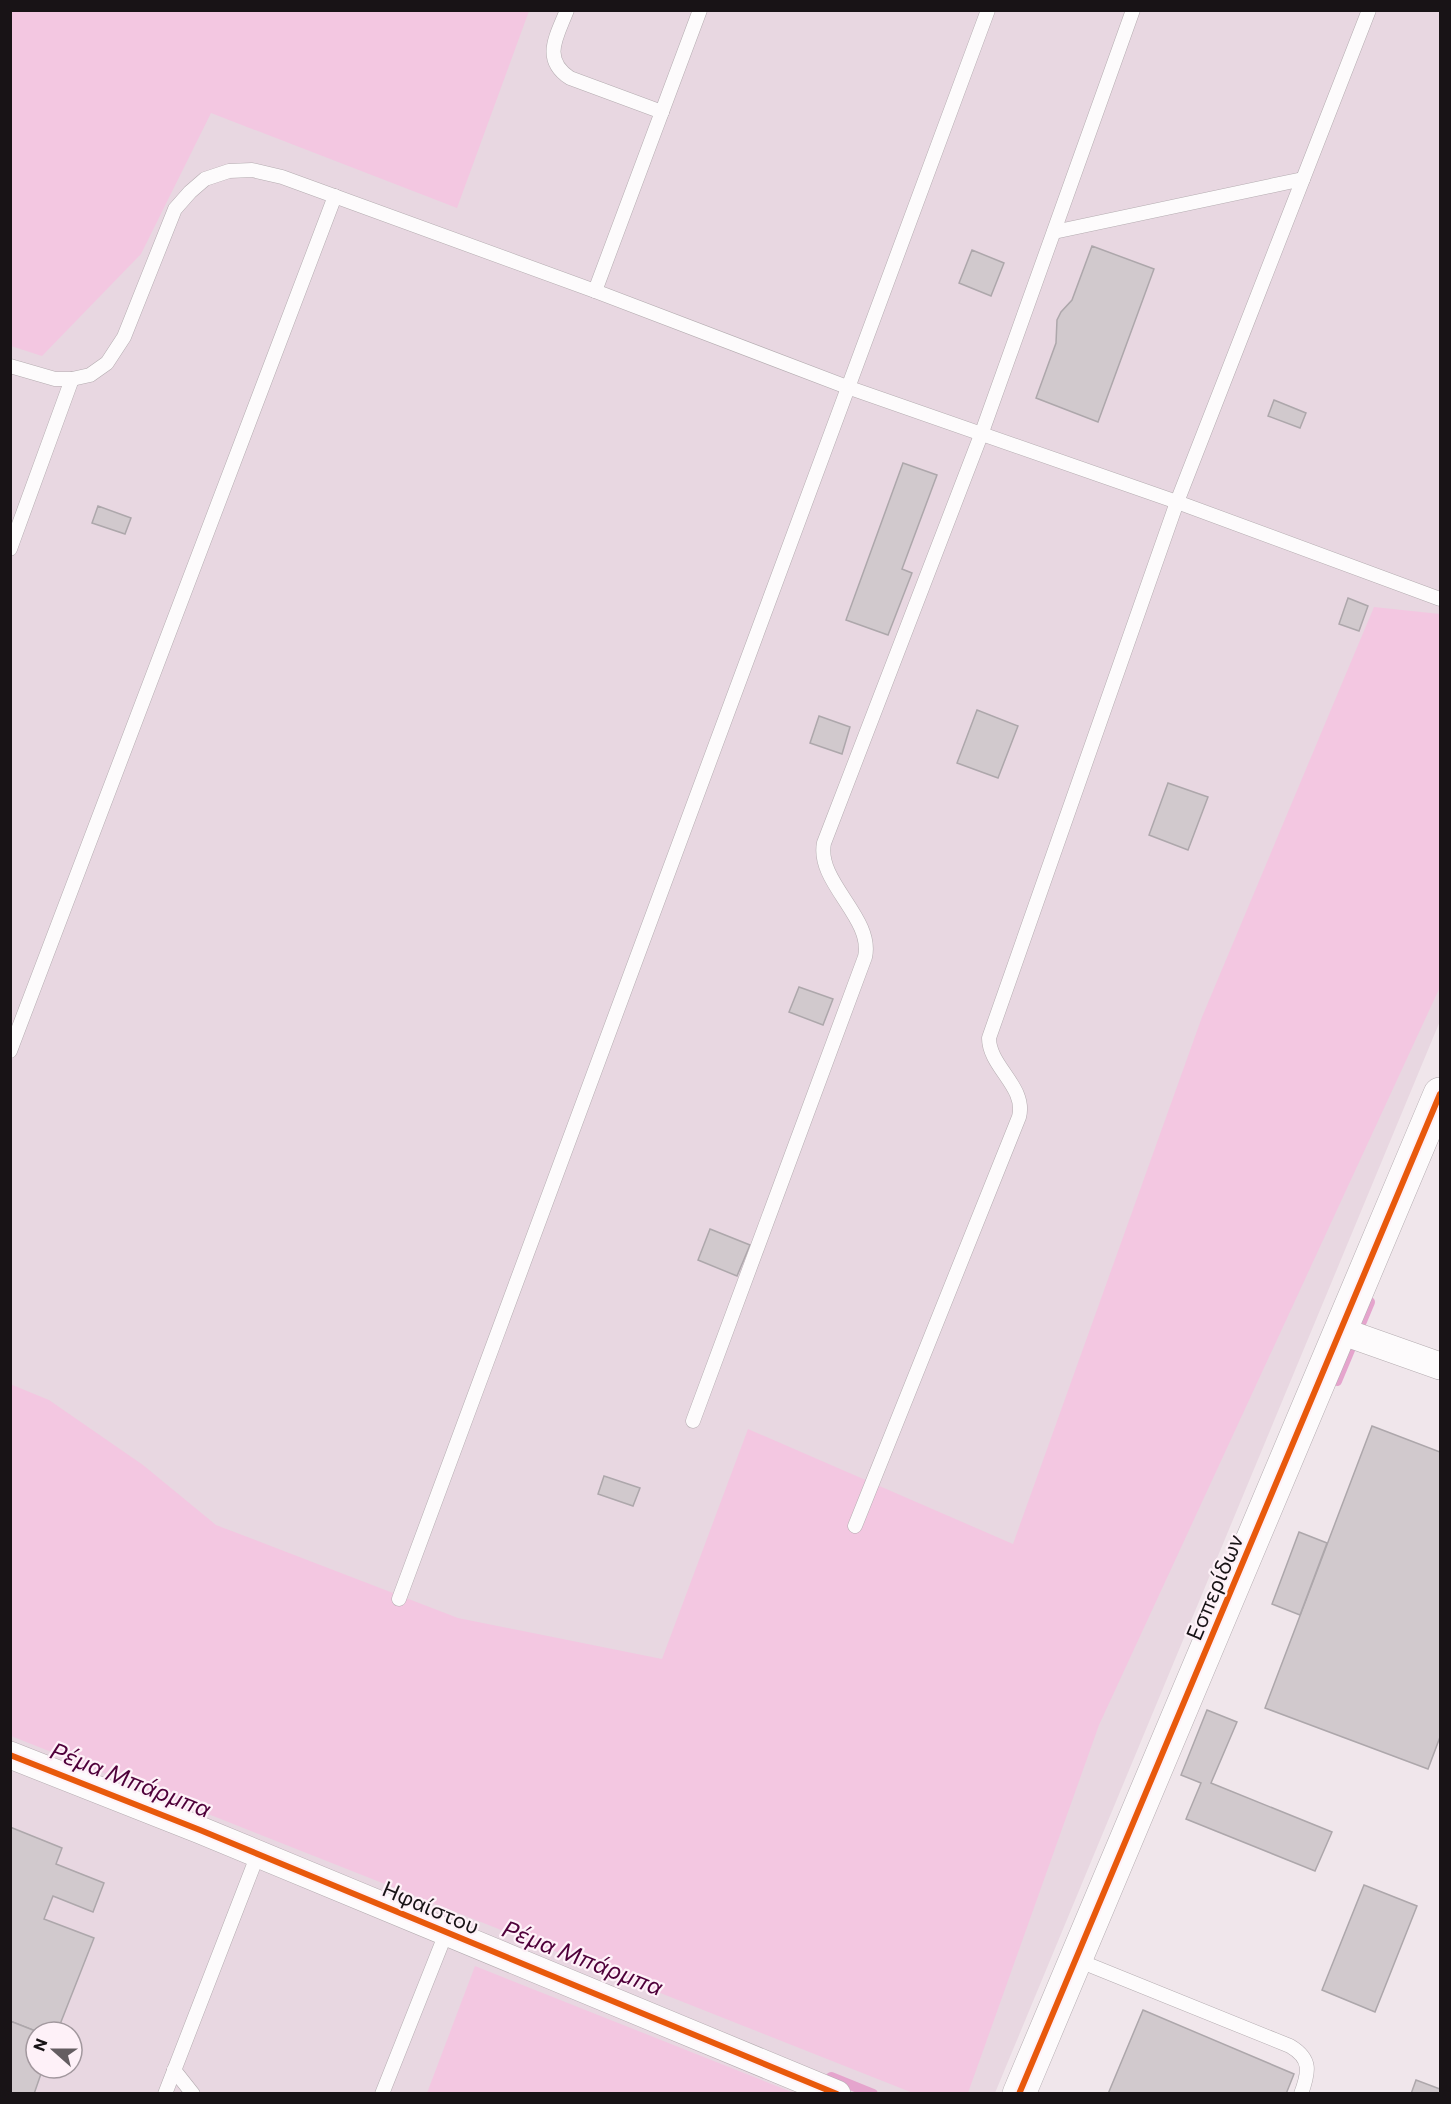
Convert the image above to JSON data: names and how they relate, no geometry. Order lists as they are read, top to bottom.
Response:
{
  "streets": {
    "street": ["Εσπερίδων", "Ηφαίστου"]
  },
  "water": ["Ρέμα Μπάρμπα"],
  "north": "left"
}
